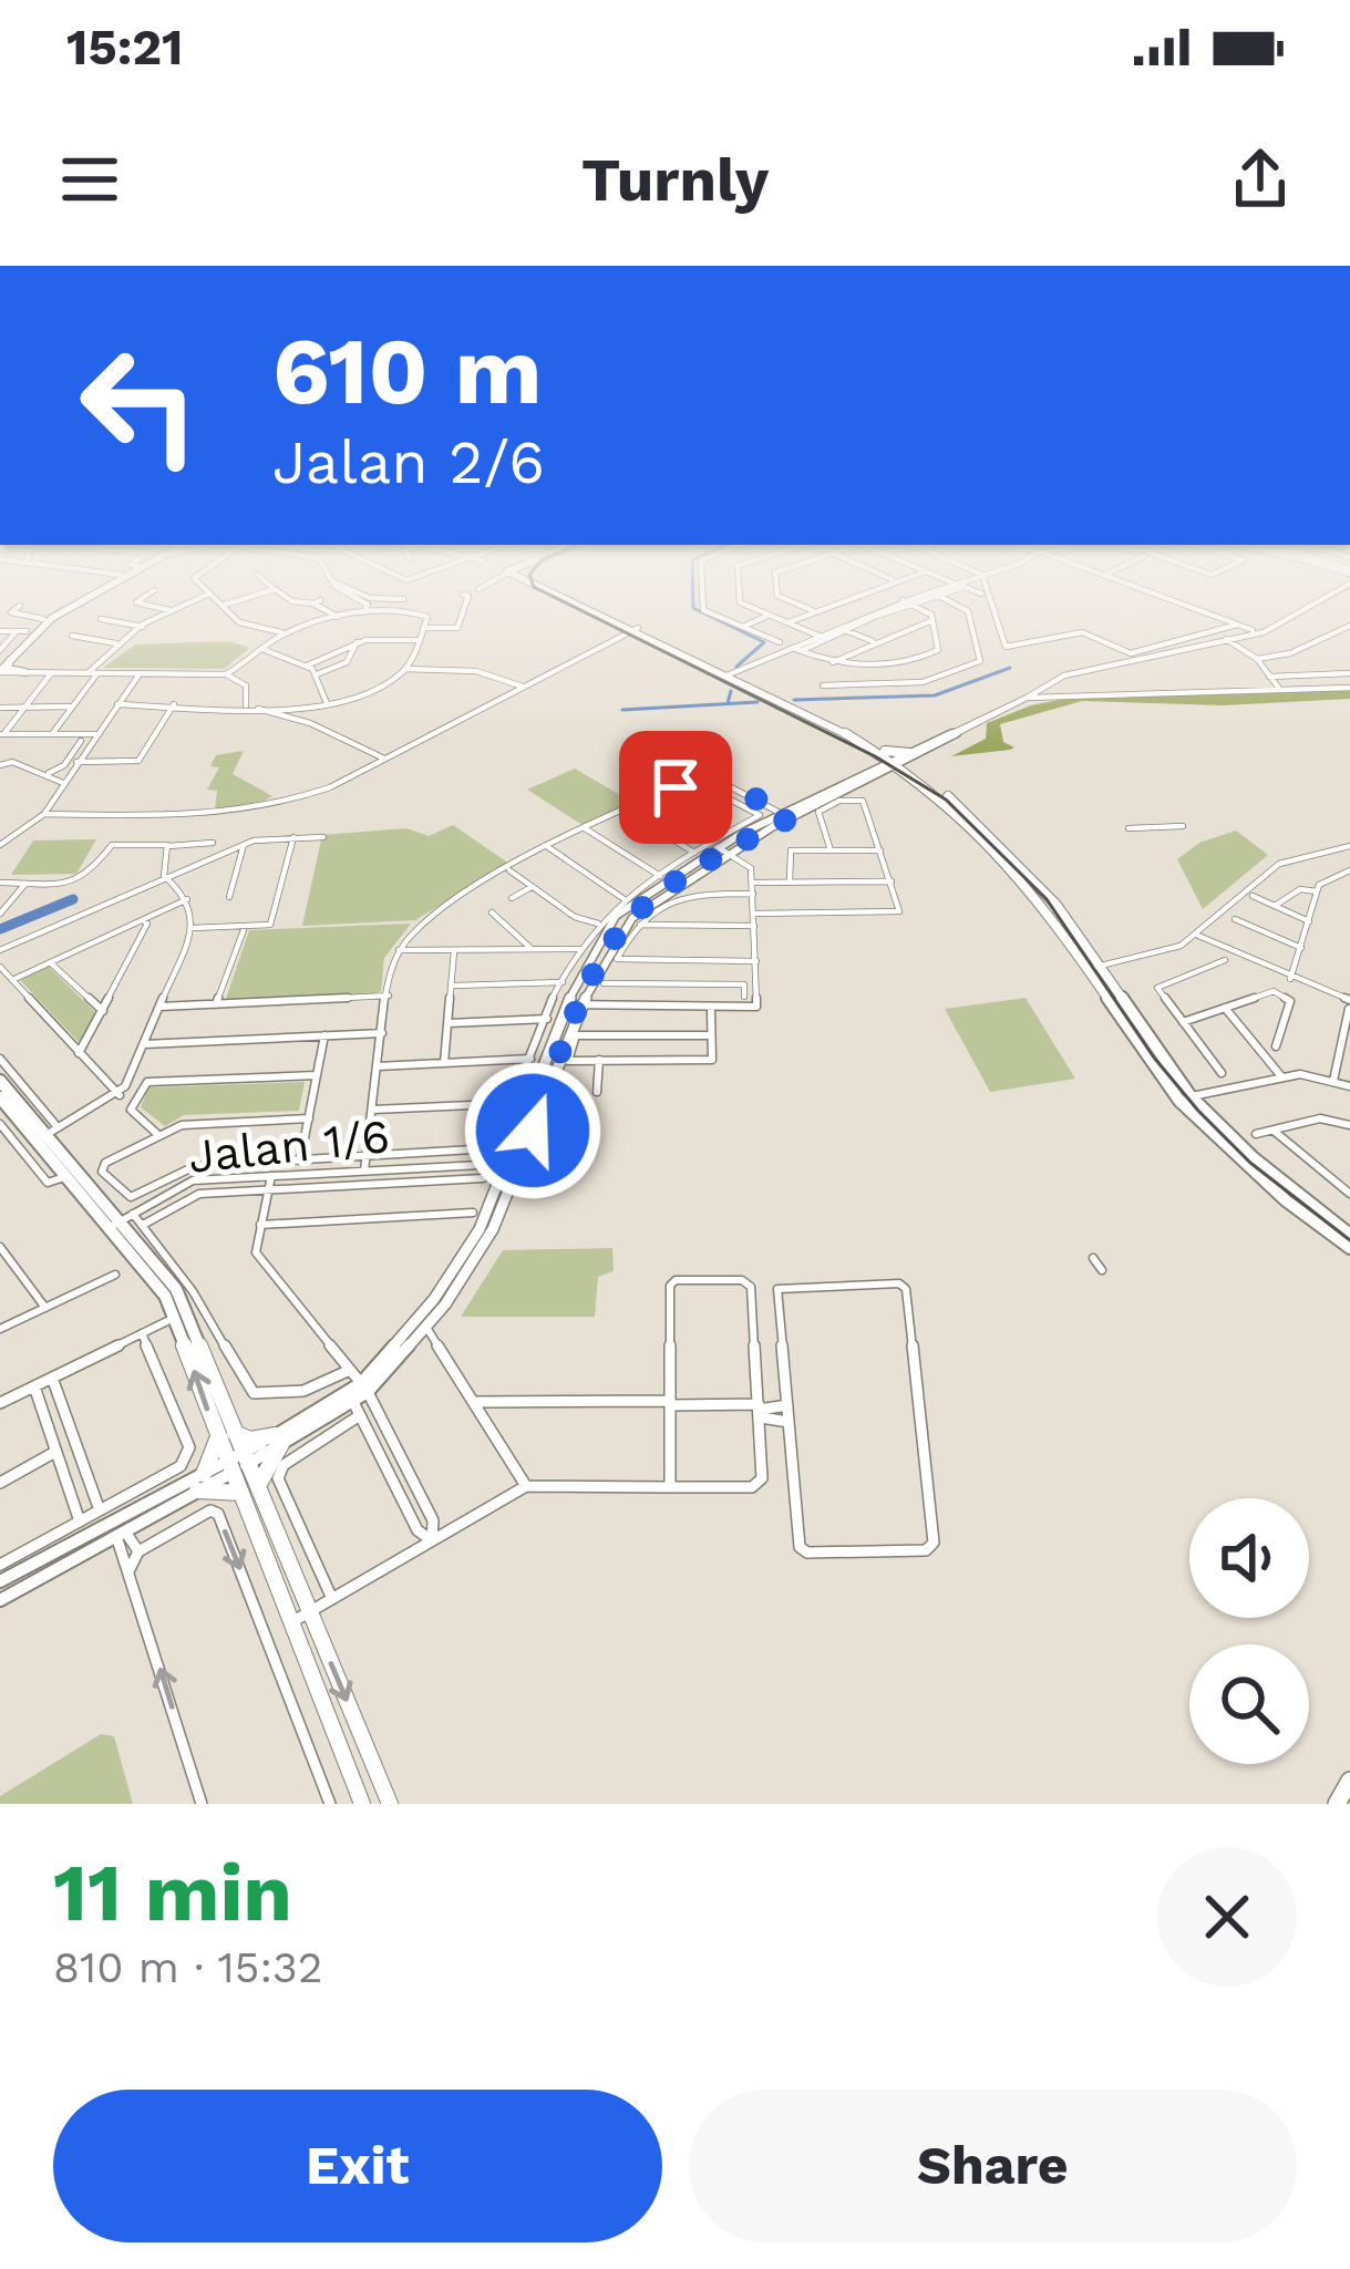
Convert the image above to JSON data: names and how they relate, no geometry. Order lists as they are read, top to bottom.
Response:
{
  "streets": {
    "street": ["Jalan 1/6"]
  },
  "page": {
    "status": "15:21",
    "header": "Turnly",
    "turn": ["610 m", "Jalan 2/6"],
    "heading": ["11 min", "810 m · 15:32"],
    "buttons": ["Exit", "Share"]
  }
}
